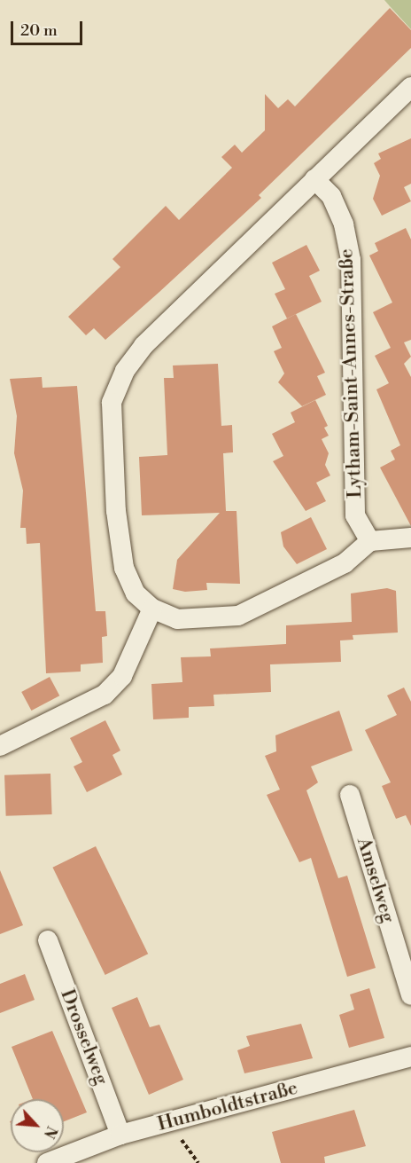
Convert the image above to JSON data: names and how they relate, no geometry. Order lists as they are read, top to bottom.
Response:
{
  "streets": {
    "street": [
      "Lytham-Saint-Annes-Straße",
      "Amselweg",
      "Drosselweg",
      "Humboldtstraße"
    ]
  },
  "crossings": [
    ["Drosselweg", "Humboldtstraße"]
  ],
  "scale_bar": "20 m",
  "north": "bottom right"
}
